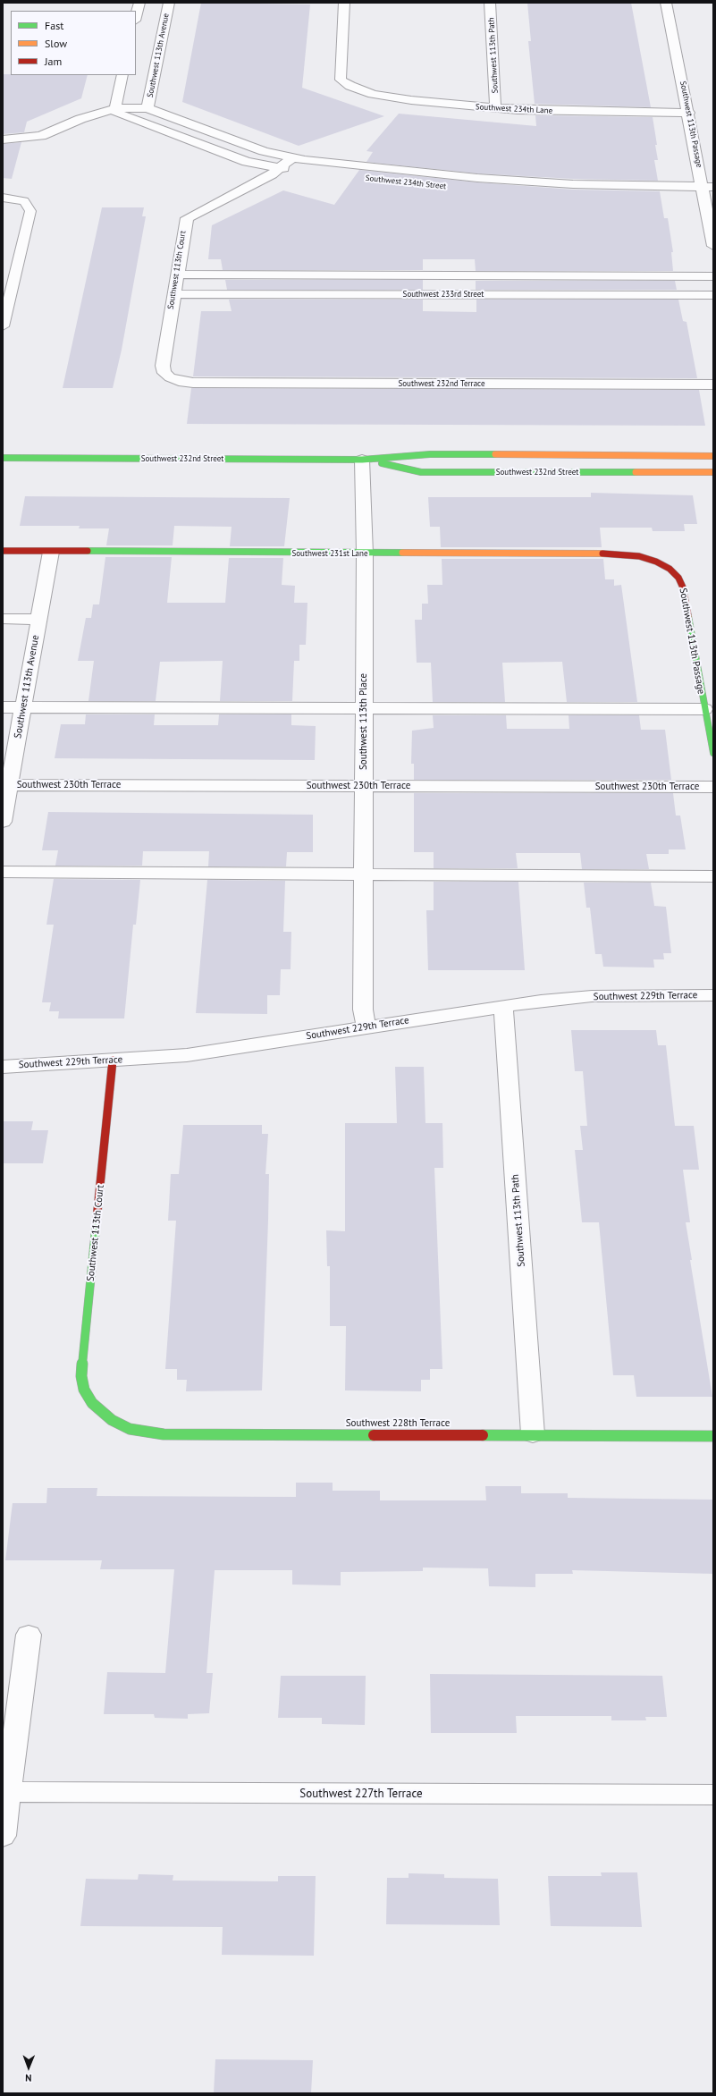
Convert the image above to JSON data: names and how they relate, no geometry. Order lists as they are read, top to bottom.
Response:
{
  "streets": {
    "street": [
      "Southwest 113th Avenue",
      "Southwest 113th Path",
      "Southwest 234th Lane",
      "Southwest 113th Passage",
      "Southwest 234th Street",
      "Southwest 113th Court",
      "Southwest 233rd Street",
      "Southwest 232nd Terrace",
      "Southwest 232nd Street",
      "Southwest 231st Lane",
      "Southwest 113th Place",
      "Southwest 230th Terrace",
      "Southwest 229th Terrace",
      "Southwest 228th Terrace",
      "Southwest 227th Terrace"
    ]
  },
  "crossings": [
    ["Southwest 113th Avenue", "Southwest 234th Street"],
    ["Southwest 113th Avenue", "Southwest 231st Lane"],
    ["Southwest 113th Avenue", "Southwest 230th Terrace"],
    ["Southwest 113th Path", "Southwest 234th Lane"],
    ["Southwest 113th Path", "Southwest 229th Terrace"],
    ["Southwest 113th Path", "Southwest 228th Terrace"],
    ["Southwest 234th Lane", "Southwest 113th Passage"],
    ["Southwest 113th Passage", "Southwest 234th Street"],
    ["Southwest 113th Passage", "Southwest 231st Lane"],
    ["Southwest 234th Street", "Southwest 113th Court"],
    ["Southwest 113th Court", "Southwest 233rd Street"],
    ["Southwest 113th Court", "Southwest 232nd Terrace"],
    ["Southwest 113th Court", "Southwest 229th Terrace"],
    ["Southwest 113th Court", "Southwest 228th Terrace"],
    ["Southwest 232nd Street", "Southwest 113th Place"],
    ["Southwest 231st Lane", "Southwest 113th Place"],
    ["Southwest 113th Place", "Southwest 230th Terrace"],
    ["Southwest 113th Place", "Southwest 229th Terrace"]
  ],
  "legend": ["Fast", "Slow", "Jam"],
  "north": "bottom"
}
